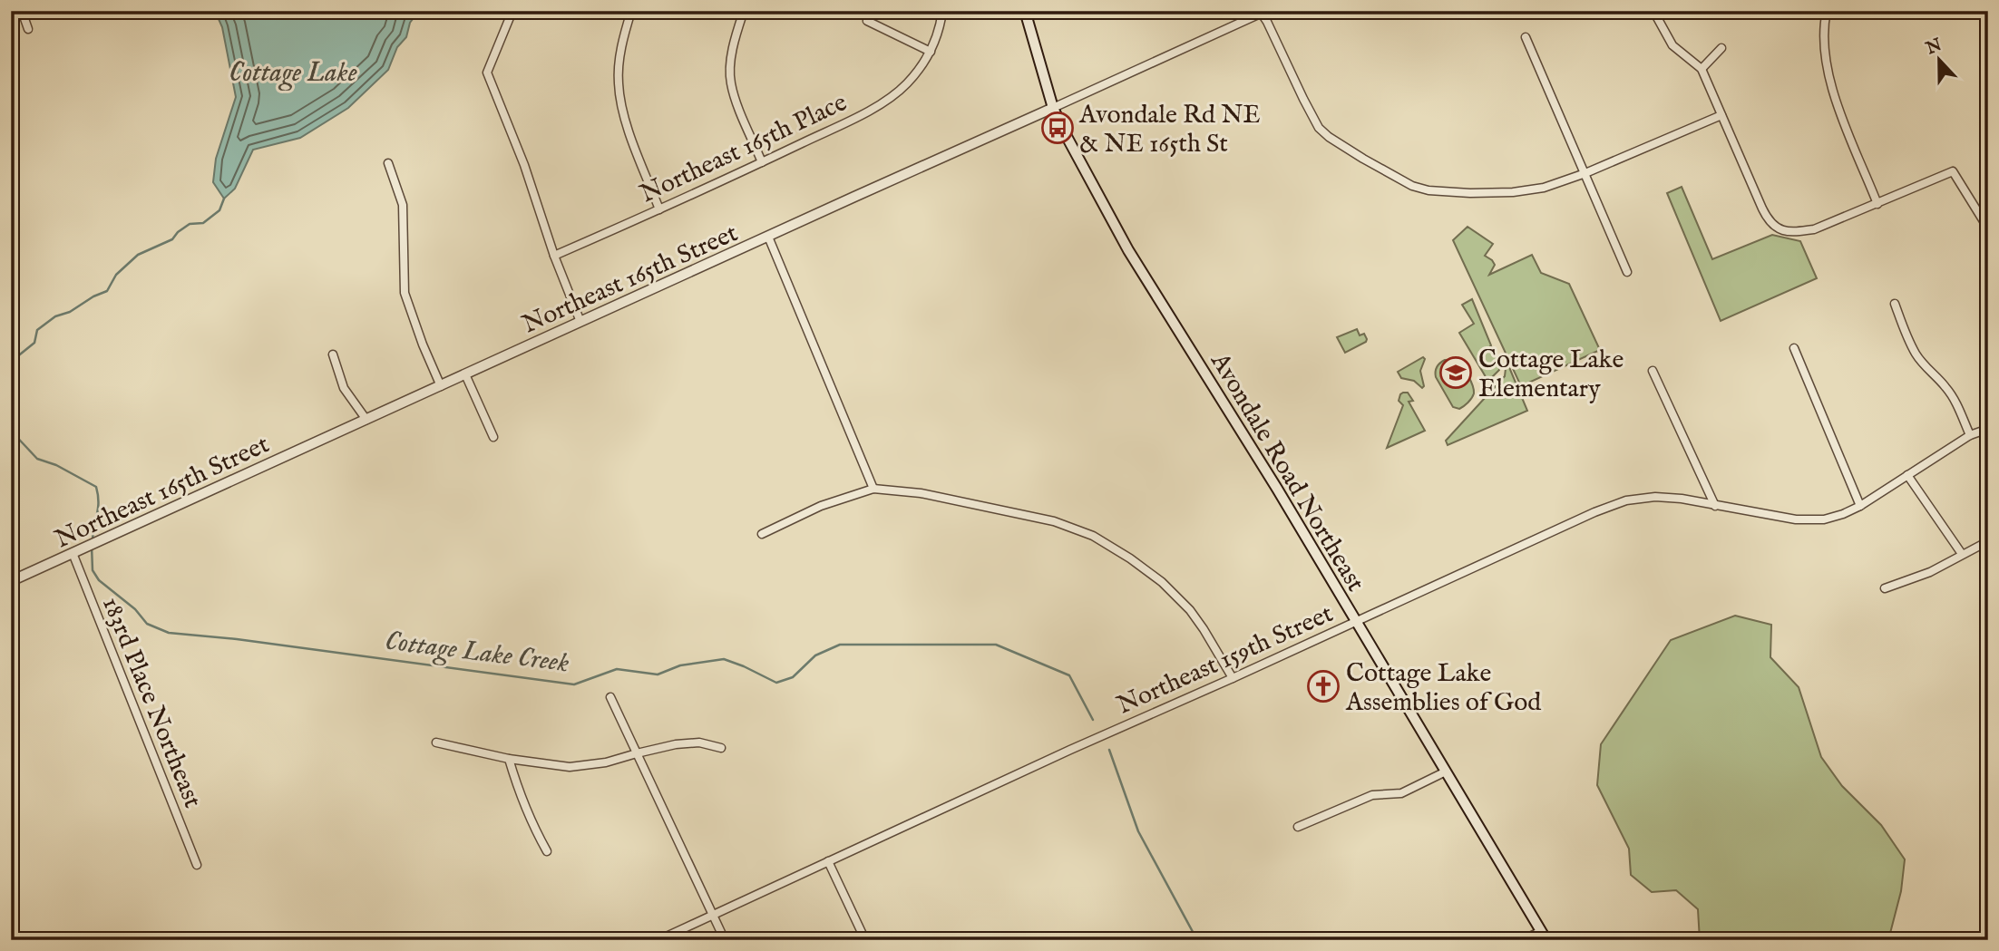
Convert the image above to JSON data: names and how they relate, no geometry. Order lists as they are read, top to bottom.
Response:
{
  "streets": {
    "main road": ["Avondale Road Northeast"],
    "street": [
      "Northeast 165th Place",
      "Northeast 165th Street",
      "Northeast 159th Street",
      "183rd Place Northeast"
    ]
  },
  "crossings": [
    ["Northeast 165th Street", "Avondale Road Northeast"],
    ["Northeast 165th Street", "183rd Place Northeast"],
    ["Avondale Road Northeast", "Northeast 159th Street"]
  ],
  "water": ["Cottage Lake", "Cottage Lake Creek"],
  "places": {
    "bus stop": ["Avondale Rd NE & NE 165th St"],
    "school or university": ["Cottage Lake Elementary"],
    "church": ["Cottage Lake Assemblies of God"]
  },
  "north": "top"
}
